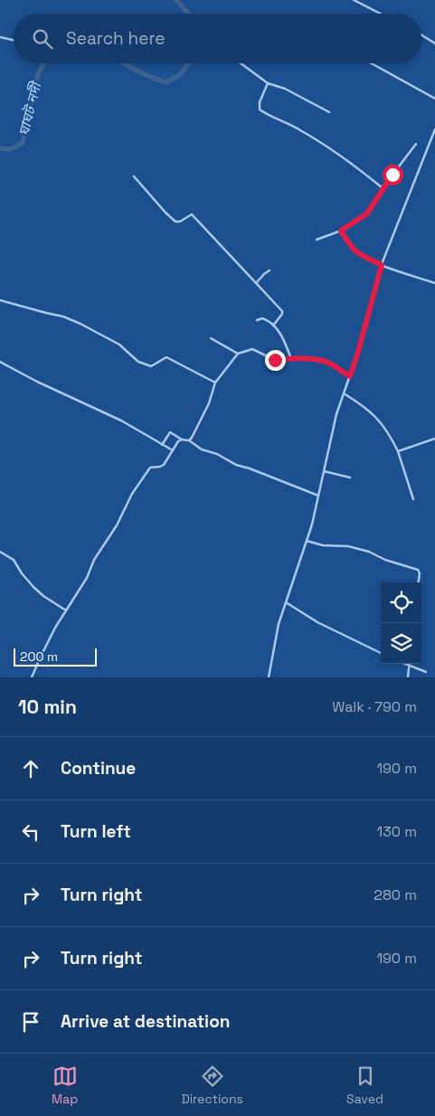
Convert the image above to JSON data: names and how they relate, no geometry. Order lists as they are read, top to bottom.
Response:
{
  "water": ["ঘাঘট নদী"],
  "scale_bar": "200 m",
  "page": {
    "search": "Search here",
    "scale": "200 m",
    "heading": ["10 min", "Walk · 790 m"],
    "list": [
      ["Continue", "190 m"],
      ["Turn left", "130 m"],
      ["Turn right", "280 m"],
      ["Turn right", "190 m"],
      "Arrive at destination"
    ],
    "nav": ["Map", "Directions", "Saved"]
  }
}
